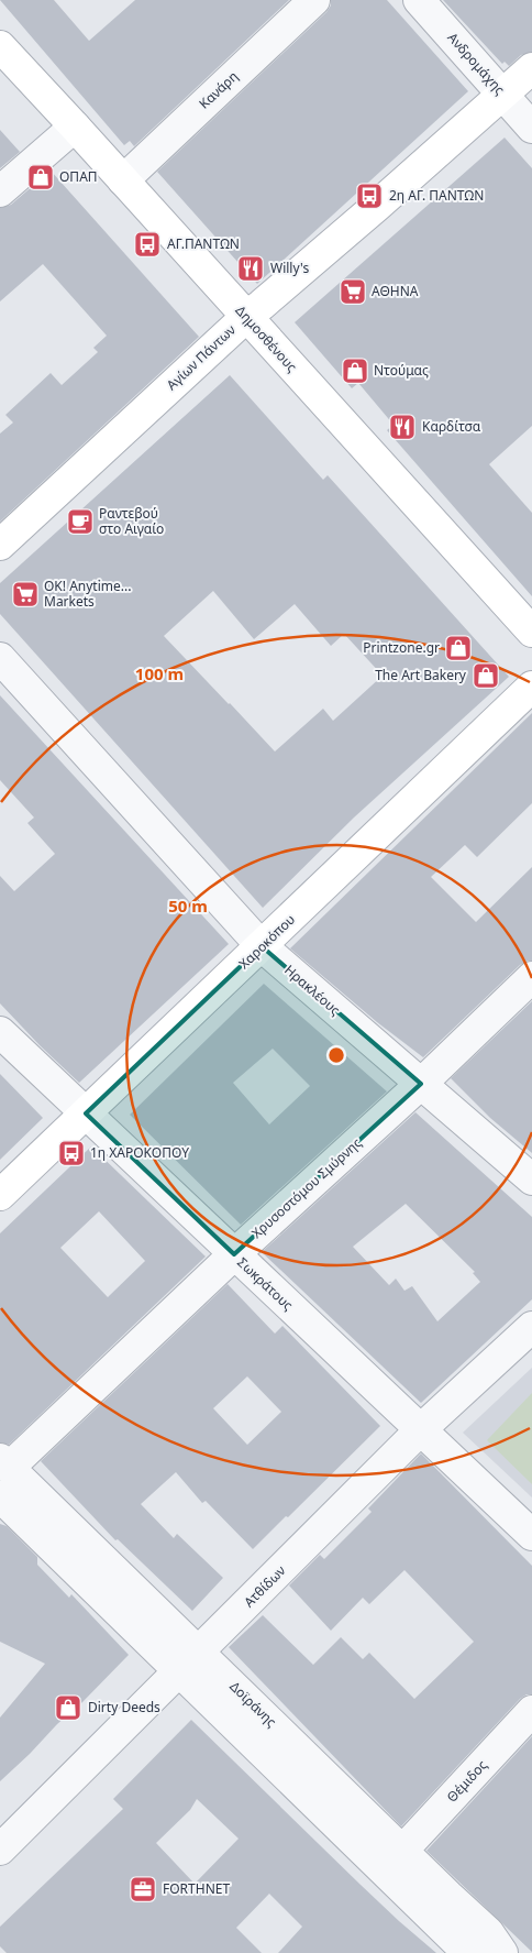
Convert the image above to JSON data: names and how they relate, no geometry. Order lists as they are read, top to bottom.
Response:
{
  "streets": {
    "street": [
      "Ανδρομάχης",
      "Κανάρη",
      "Δημοσθένους",
      "Αγίων Πάντων",
      "Χαροκόπου",
      "Ηρακλέους",
      "Χρυσοστόμου Σμύρνης",
      "Σωκράτους",
      "Ατθίδων",
      "Δοϊράνης",
      "Θέμιδος"
    ]
  },
  "crossings": [
    ["Ανδρομάχης", "Αγίων Πάντων"],
    ["Κανάρη", "Δημοσθένους"],
    ["Δημοσθένους", "Αγίων Πάντων"],
    ["Χαροκόπου", "Ηρακλέους"],
    ["Χαροκόπου", "Σωκράτους"],
    ["Ηρακλέους", "Χρυσοστόμου Σμύρνης"],
    ["Χρυσοστόμου Σμύρνης", "Σωκράτους"],
    ["Χρυσοστόμου Σμύρνης", "Δοϊράνης"],
    ["Σωκράτους", "Ατθίδων"],
    ["Ατθίδων", "Δοϊράνης"],
    ["Δοϊράνης", "Θέμιδος"]
  ],
  "places": {
    "shop": [
      "ΟΠΑΠ",
      "Ντούμας",
      "Printzone.gr",
      "The Art Bakery",
      "Dirty Deeds"
    ],
    "bus stop": ["2η ΑΓ. ΠΑΝΤΩΝ", "ΑΓ.ΠΑΝΤΩΝ", "1η ΧΑΡΟΚΟΠΟΥ"],
    "restaurant": ["Willy's", "Καρδίτσα"],
    "supermarket": ["ΑΘΗΝΑ", "OK! Anytime... Markets"],
    "cafe": ["Ραντεβού στο Αιγαίο"],
    "office": ["FORTHNET"]
  },
  "rings": ["100 m", "50 m"]
}
